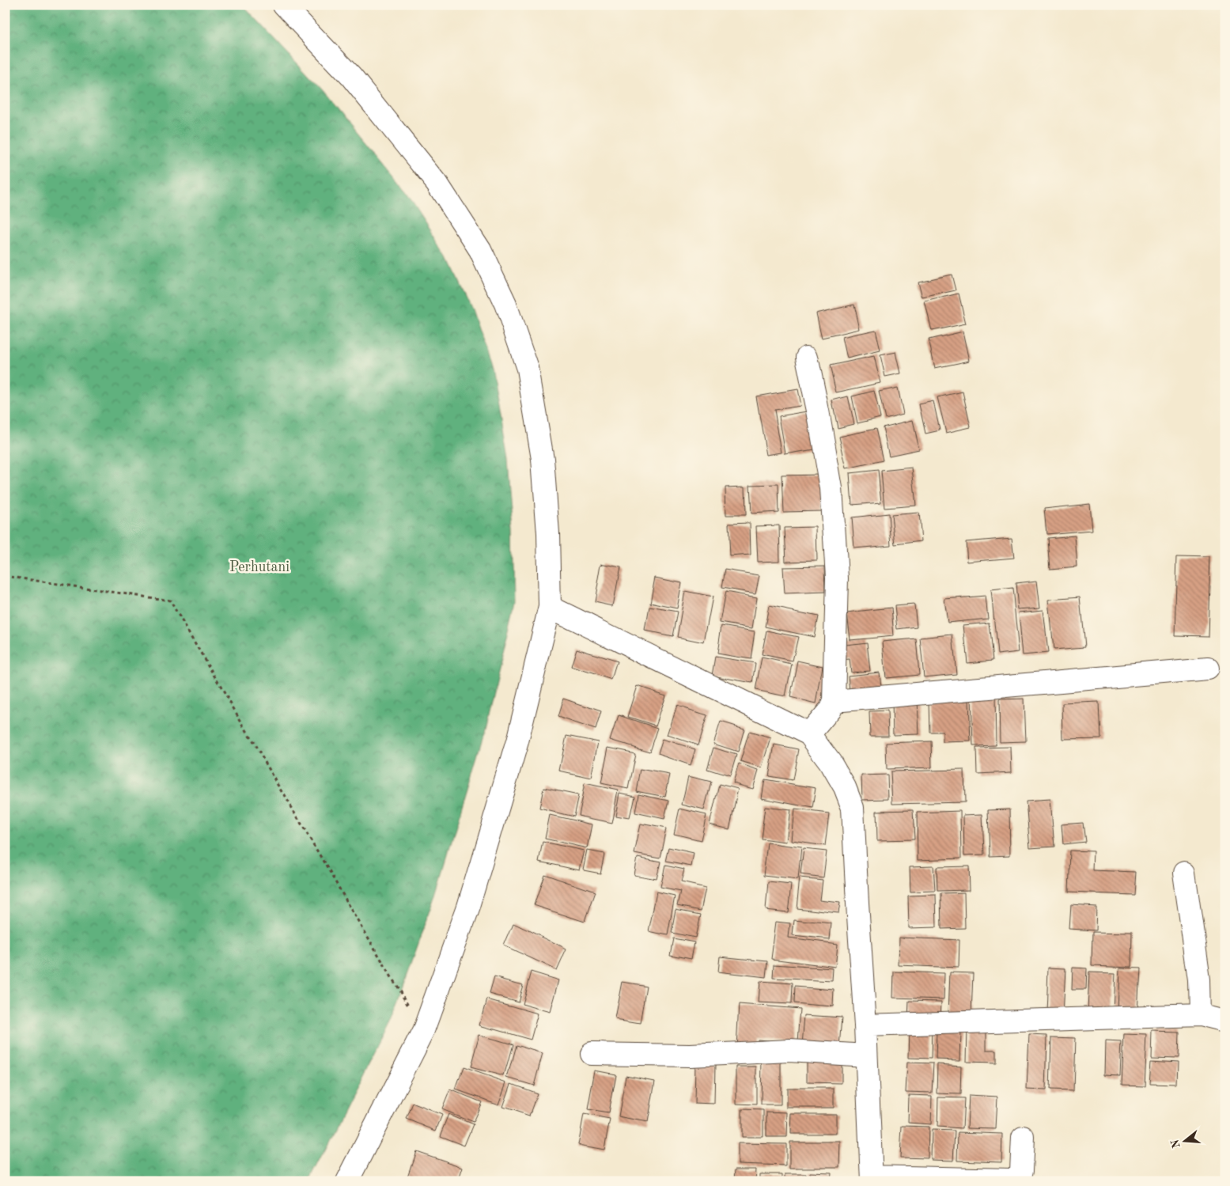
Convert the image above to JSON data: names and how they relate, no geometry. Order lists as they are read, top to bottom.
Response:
{
  "parks": ["Perhutani"],
  "north": "left"
}
